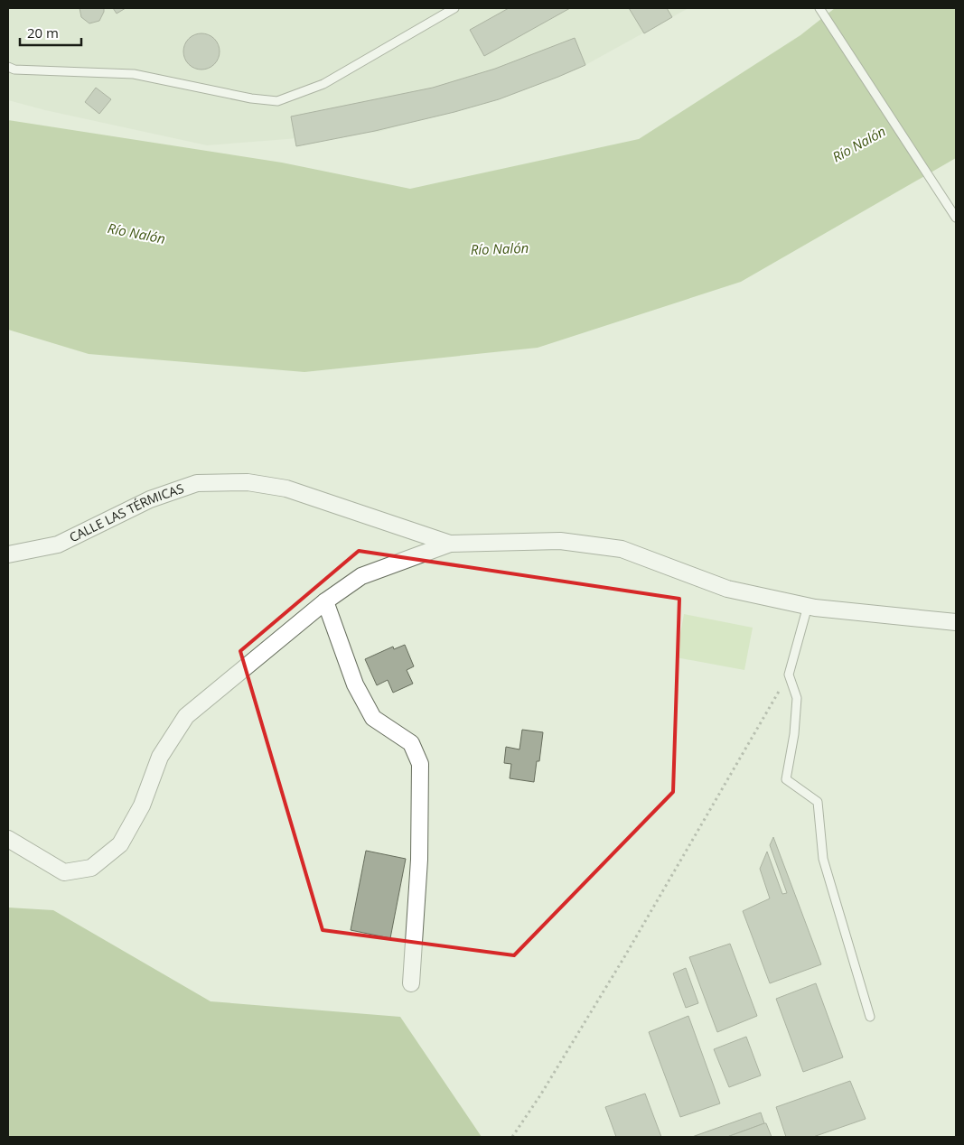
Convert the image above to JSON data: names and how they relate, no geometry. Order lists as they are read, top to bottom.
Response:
{
  "streets": {
    "street": ["CALLE LAS TÉRMICAS"]
  },
  "water": ["Río Nalón"],
  "scale_bar": "20 m"
}
